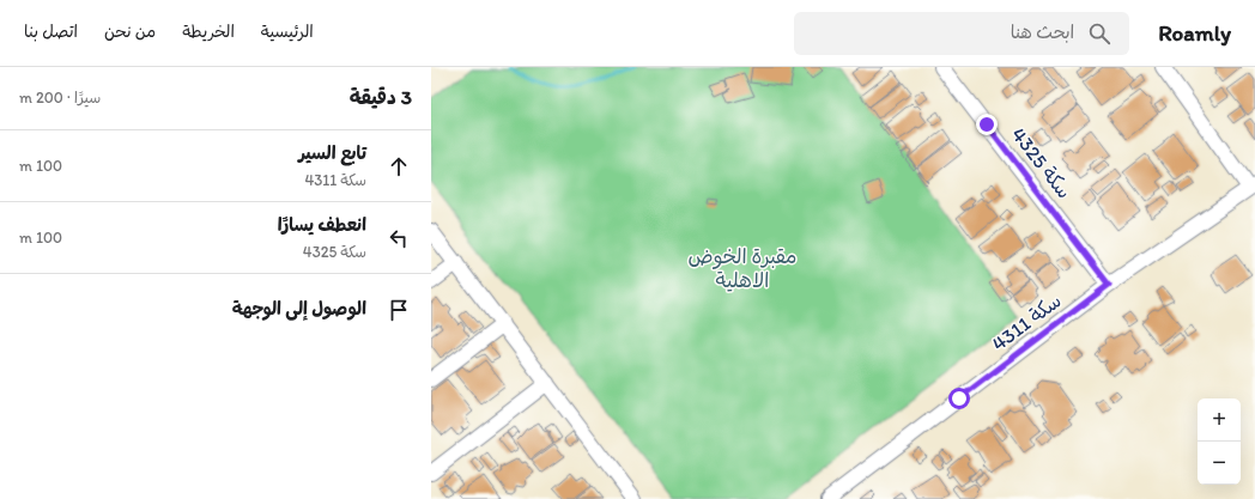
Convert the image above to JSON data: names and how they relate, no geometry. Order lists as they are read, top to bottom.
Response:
{
  "streets": {
    "street": ["سكة 4325", "سكة 4311"]
  },
  "crossings": [
    ["سكة 4325", "سكة 4311"]
  ],
  "parks": ["مقبرة الخوض الاهلية"],
  "page": {
    "header": "Roamly",
    "search": "ابحث هنا",
    "nav": [
      "الرئيسية",
      "الخريطة",
      "من نحن",
      "اتصل بنا"
    ],
    "heading": ["3 دقيقة", "سيرًا · 200 m"],
    "list": [
      ["تابع السير", "سكة 4311", "100 m"],
      ["انعطف يسارًا", "سكة 4325", "100 m"],
      "الوصول إلى الوجهة"
    ],
    "map_buttons": ["+", "−"]
  }
}
